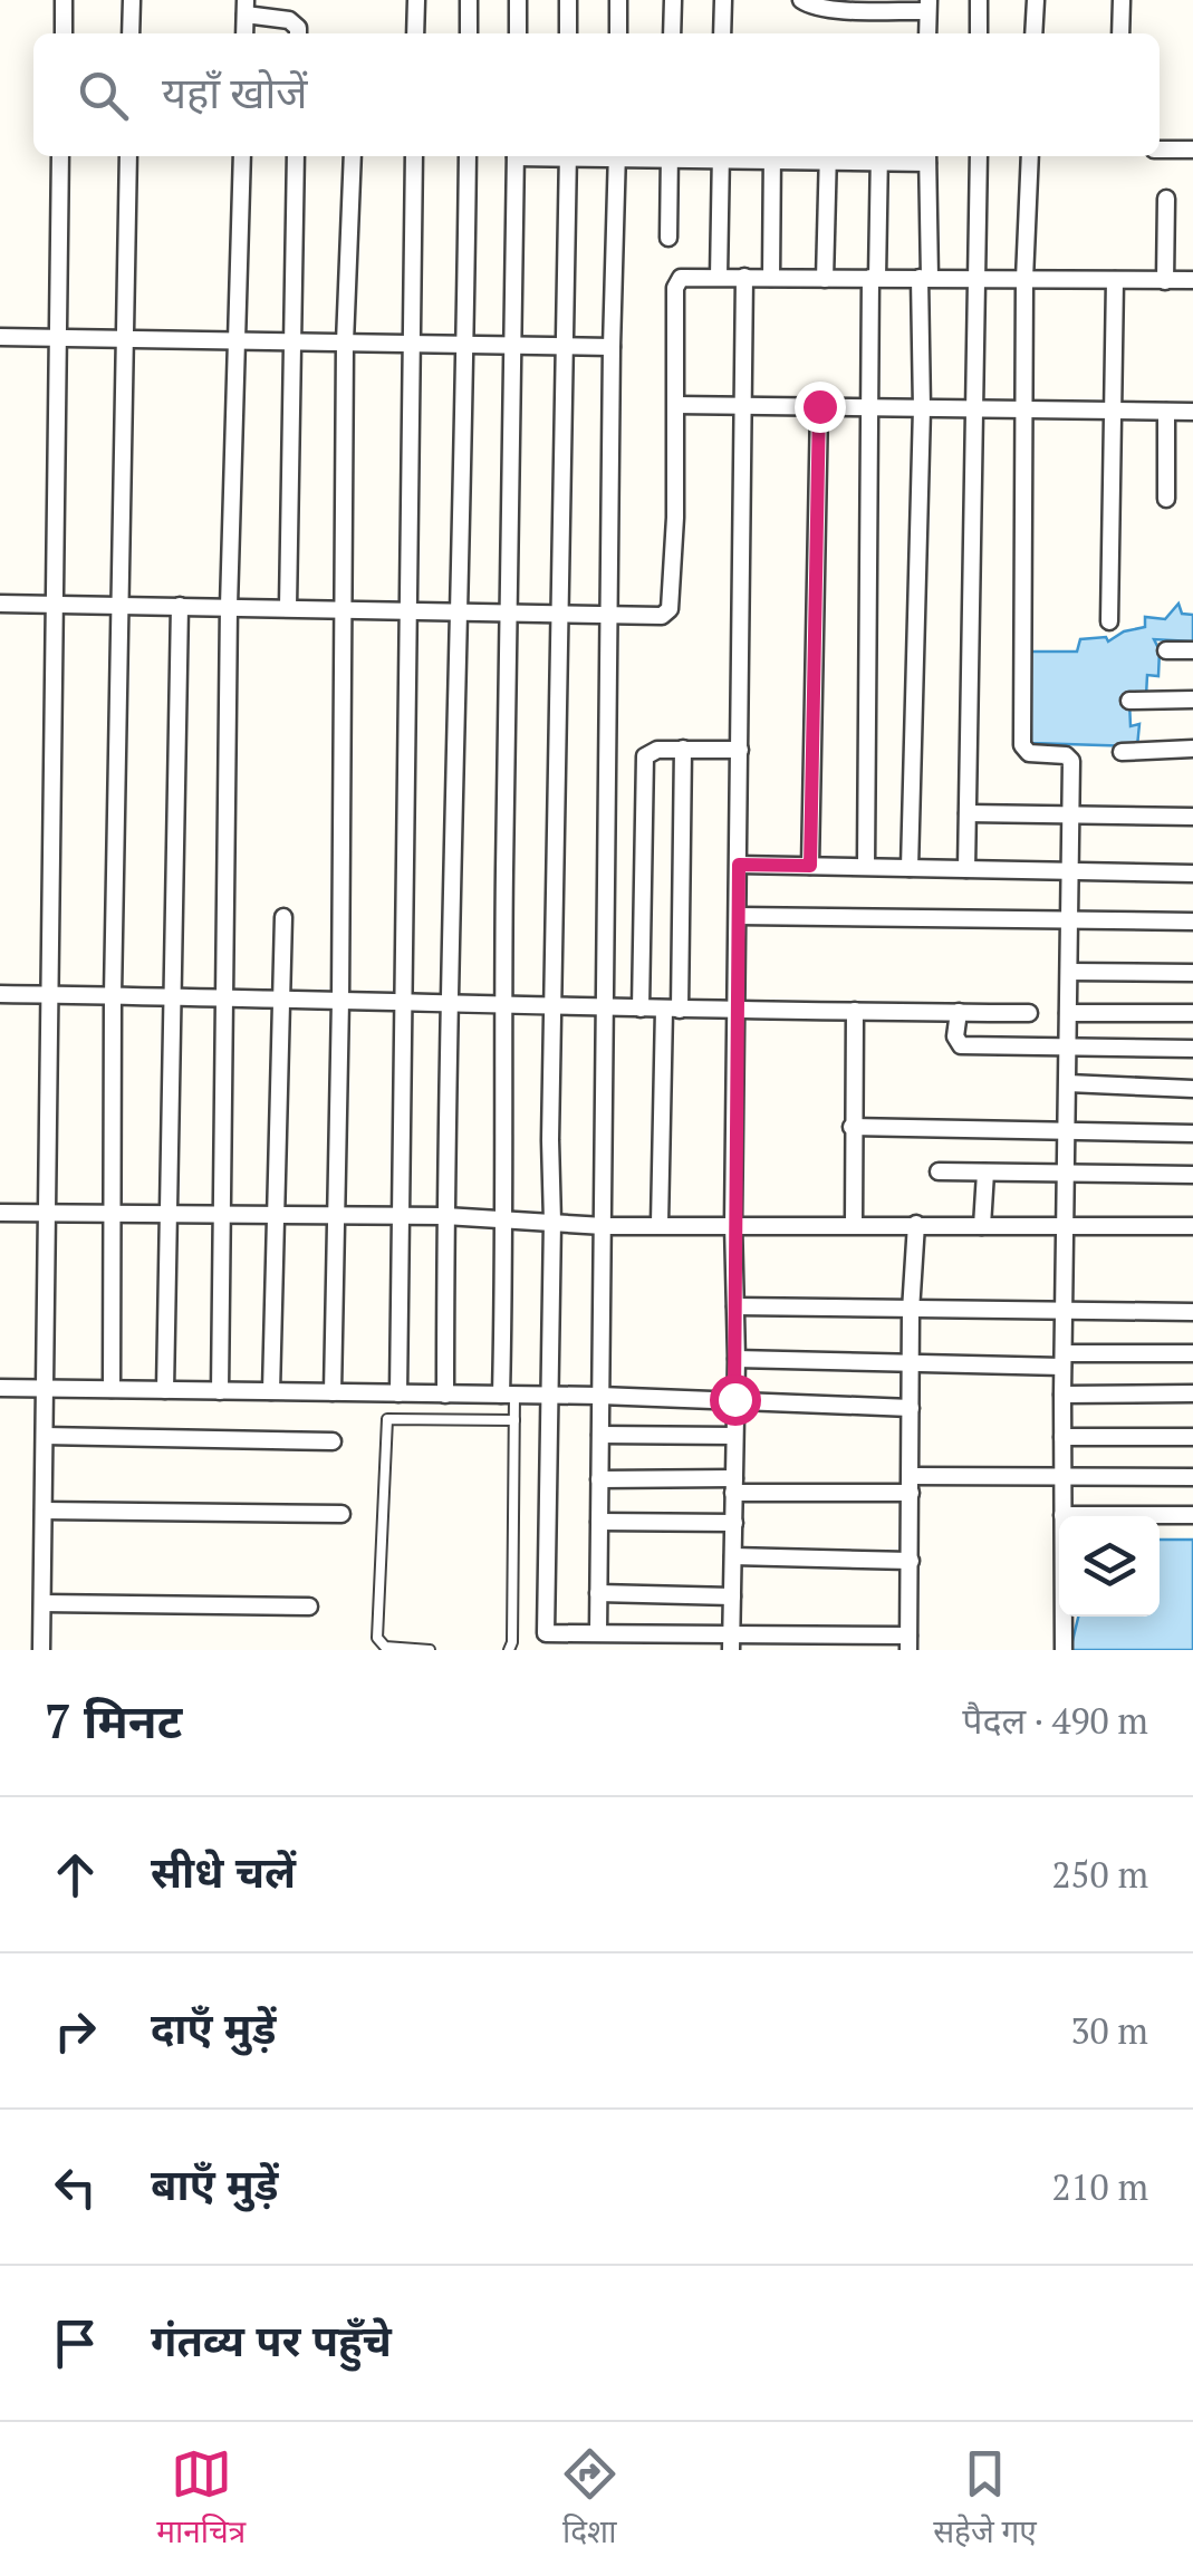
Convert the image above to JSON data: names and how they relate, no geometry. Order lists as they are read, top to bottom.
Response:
{
  "page": {
    "search": "यहाँ खोजें",
    "heading": ["7 मिनट", "पैदल · 490 m"],
    "list": [
      ["सीधे चलें", "250 m"],
      ["दाएँ मुड़ें", "30 m"],
      ["बाएँ मुड़ें", "210 m"],
      "गंतव्य पर पहुँचे"
    ],
    "nav": ["मानचित्र", "दिशा", "सहेजे गए"]
  }
}
